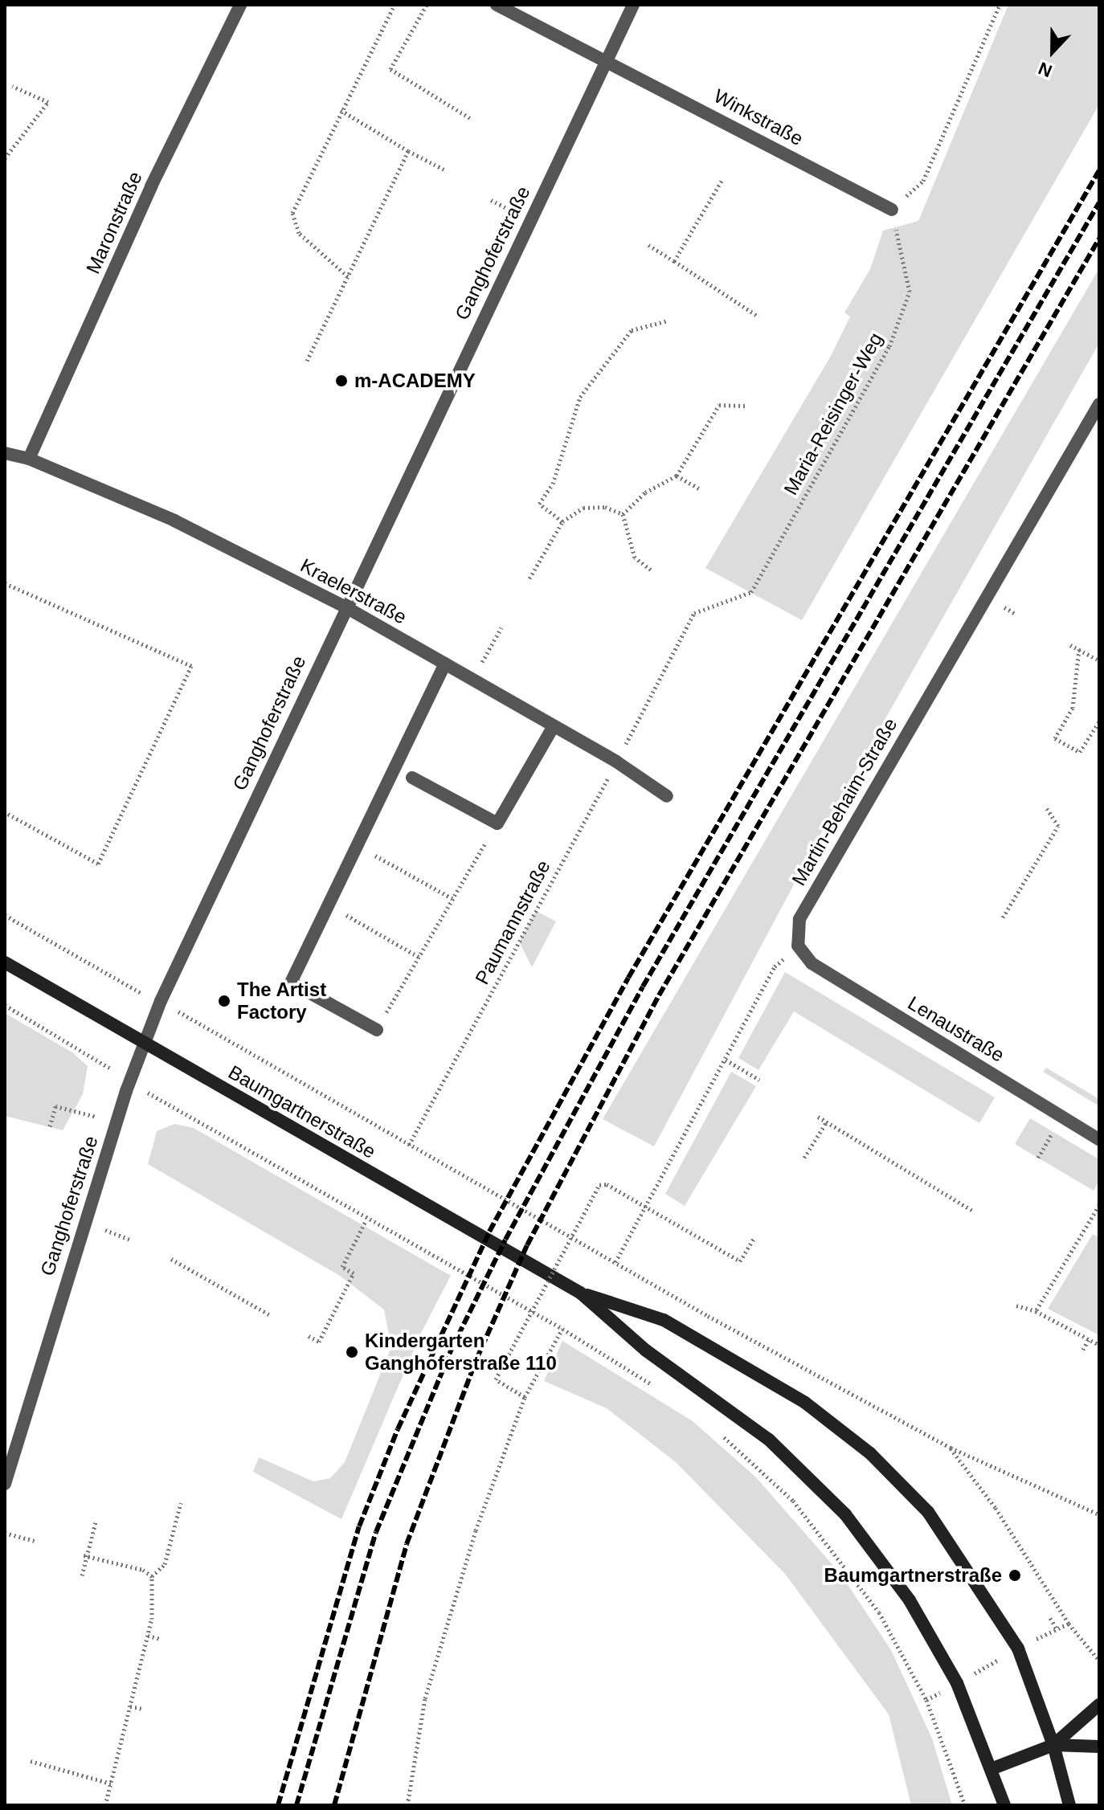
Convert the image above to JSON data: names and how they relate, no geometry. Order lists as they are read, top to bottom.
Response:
{
  "streets": {
    "main road": ["Baumgartnerstraße"],
    "street": [
      "Winkstraße",
      "Maronstraße",
      "Ganghoferstraße",
      "Kraelerstraße",
      "Martin-Behaim-Straße",
      "Lenaustraße"
    ],
    "path": ["Maria-Reisinger-Weg", "Paumannstraße"]
  },
  "crossings": [
    ["Winkstraße", "Ganghoferstraße"],
    ["Winkstraße", "Maria-Reisinger-Weg"],
    ["Maronstraße", "Kraelerstraße"],
    ["Ganghoferstraße", "Kraelerstraße"],
    ["Ganghoferstraße", "Baumgartnerstraße"],
    ["Maria-Reisinger-Weg", "Kraelerstraße"],
    ["Maria-Reisinger-Weg", "Paumannstraße"],
    ["Kraelerstraße", "Paumannstraße"],
    ["Martin-Behaim-Straße", "Lenaustraße"]
  ],
  "places": [
    "m-ACADEMY",
    "The Artist Factory",
    "Kindergarten Ganghoferstraße 110",
    "Baumgartnerstraße"
  ],
  "north": "bottom"
}
